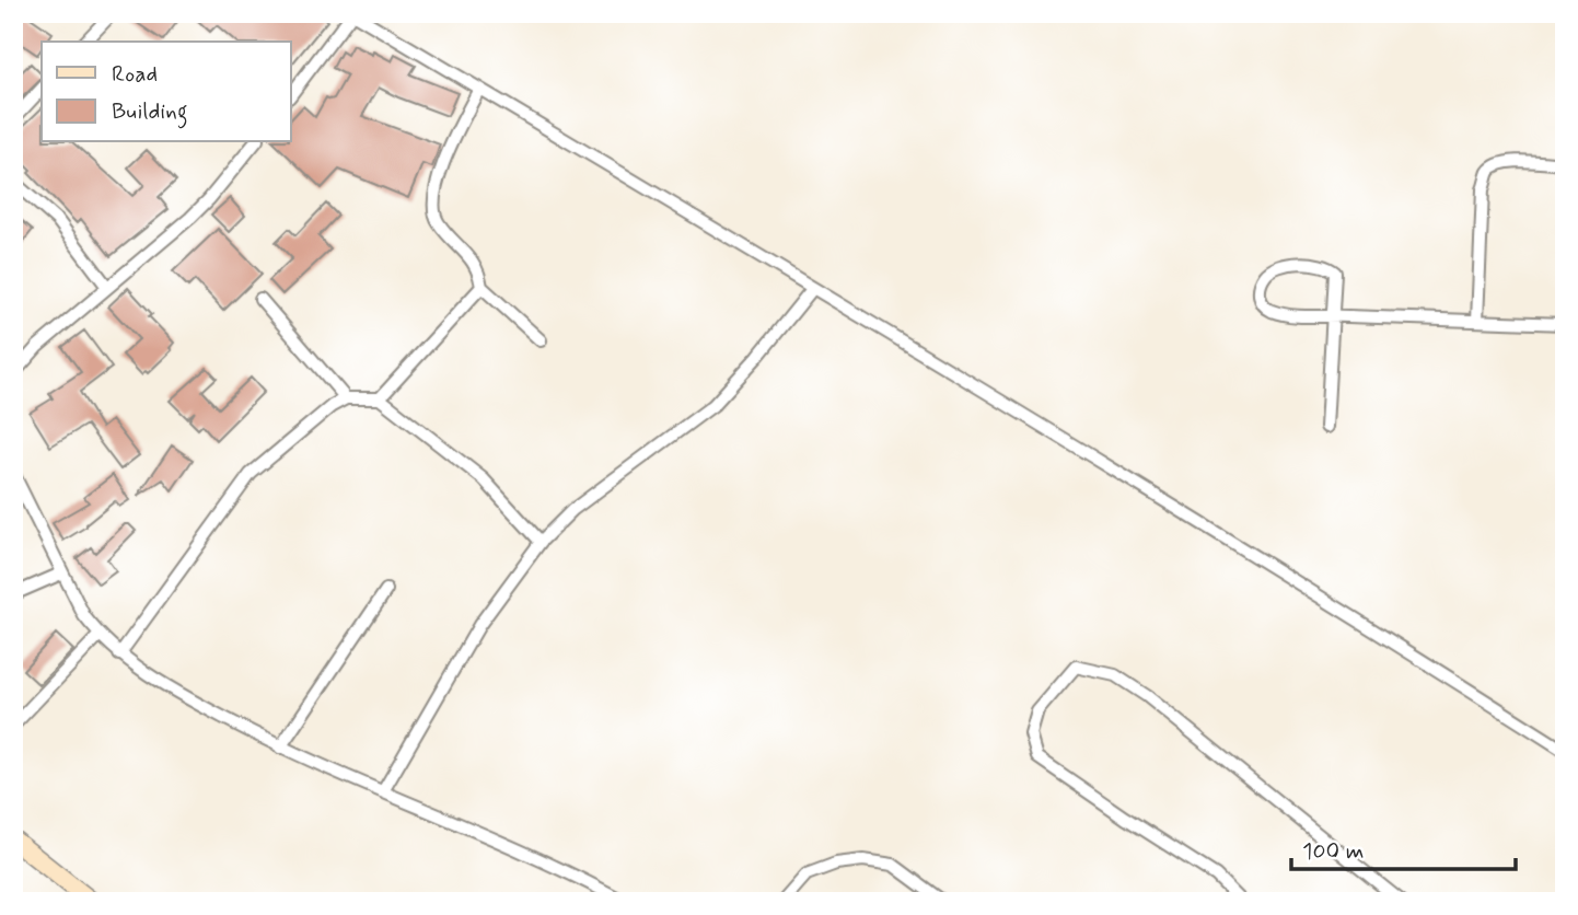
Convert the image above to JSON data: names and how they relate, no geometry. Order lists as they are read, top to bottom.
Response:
{
  "legend": ["Road", "Building"],
  "scale_bar": "100 m"
}
